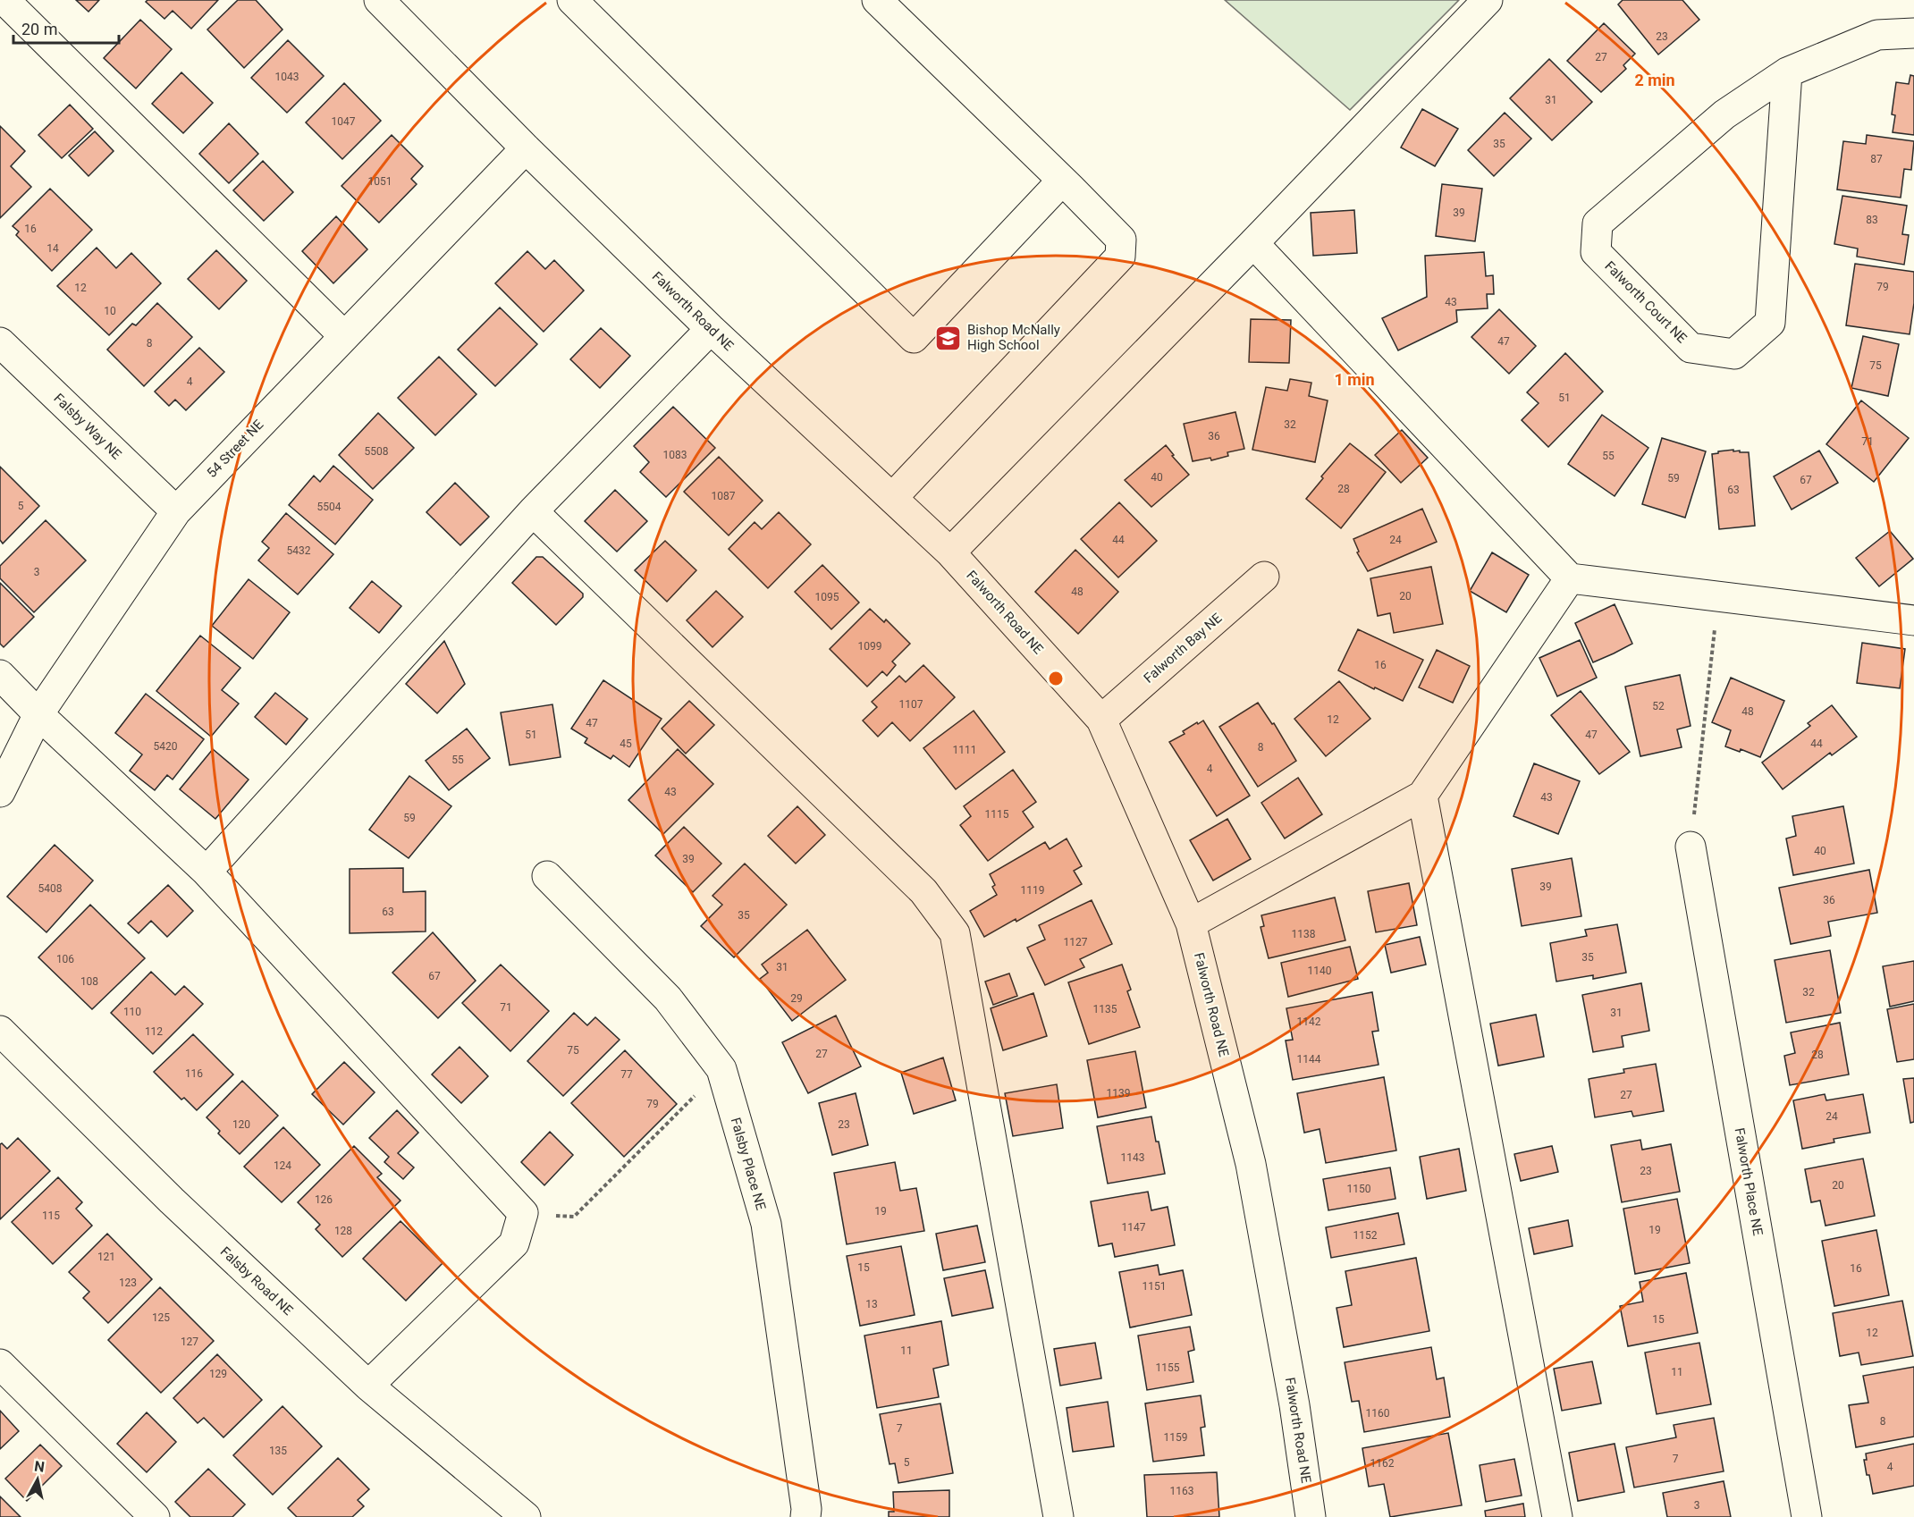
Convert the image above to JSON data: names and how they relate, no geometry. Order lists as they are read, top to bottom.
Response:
{
  "streets": {
    "street": [
      "Falworth Court NE",
      "Falworth Road NE",
      "Falsby Way NE",
      "54 Street NE",
      "Falworth Bay NE",
      "Falsby Place NE",
      "Falworth Place NE",
      "Falsby Road NE"
    ]
  },
  "crossings": [
    ["Falworth Road NE", "54 Street NE"],
    ["Falworth Road NE", "Falworth Bay NE"],
    ["Falsby Way NE", "54 Street NE"]
  ],
  "places": {
    "school or university": ["Bishop McNally High School"]
  },
  "house_numbers": [
    "23",
    "27",
    "1043",
    "31",
    "1047",
    "35",
    "87",
    "1051",
    "39",
    "83",
    "16",
    "14",
    "79",
    "12",
    "43",
    "10",
    "47",
    "8",
    "75",
    "4",
    "51",
    "32",
    "36",
    "71",
    "5508",
    "1083",
    "55",
    "40",
    "59",
    "67",
    "28",
    "63",
    "1087",
    "5",
    "5504",
    "44",
    "24",
    "5432",
    "3",
    "48",
    "20",
    "1095",
    "1099",
    "16",
    "1107",
    "52",
    "48",
    "12",
    "47",
    "51",
    "47",
    "45",
    "44",
    "5420",
    "8",
    "1111",
    "55",
    "4",
    "43",
    "43",
    "1115",
    "59",
    "40",
    "39",
    "39",
    "5408",
    "1119",
    "36",
    "63",
    "35",
    "1138",
    "1127",
    "35",
    "106",
    "31",
    "1140",
    "67",
    "108",
    "32",
    "29",
    "71",
    "1135",
    "110",
    "31",
    "1142",
    "112",
    "75",
    "27",
    "28",
    "1144",
    "116",
    "77",
    "1139",
    "27",
    "79",
    "24",
    "120",
    "23",
    "1143",
    "124",
    "23",
    "20",
    "1150",
    "126",
    "19",
    "115",
    "1147",
    "19",
    "128",
    "1152",
    "121",
    "15",
    "16",
    "123",
    "1151",
    "13",
    "125",
    "15",
    "12",
    "127",
    "11",
    "1155",
    "11",
    "129",
    "1160",
    "8",
    "7",
    "1159",
    "135",
    "7",
    "5",
    "1162",
    "4",
    "1163",
    "3"
  ],
  "scale_bar": "20 m",
  "north": "top",
  "rings": ["2 min", "1 min"]
}
